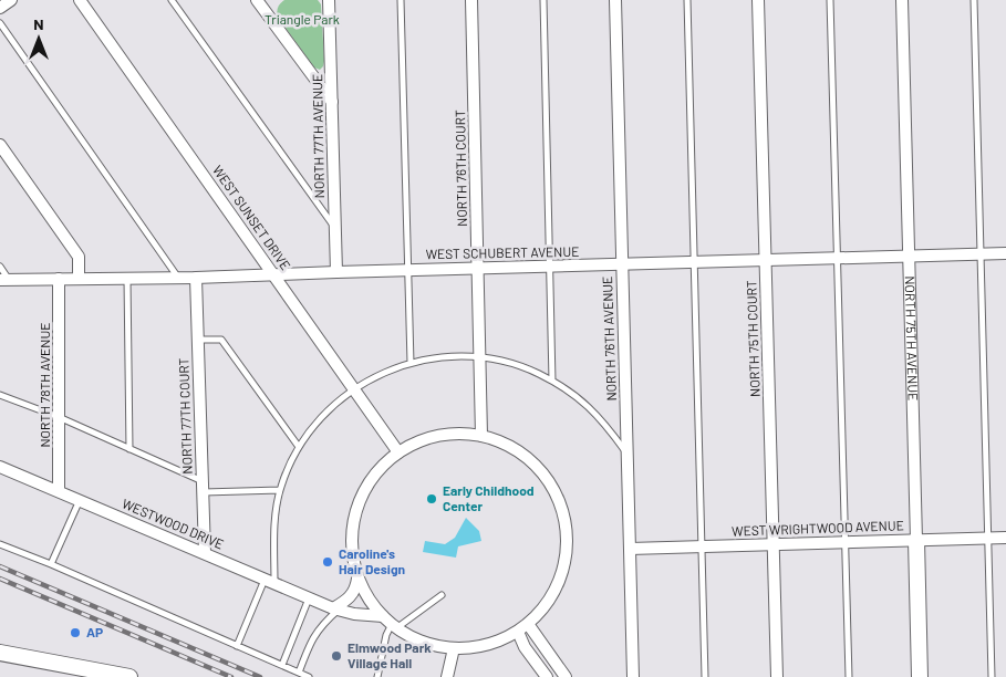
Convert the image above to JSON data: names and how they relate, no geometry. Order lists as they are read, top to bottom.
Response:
{
  "streets": {
    "street": [
      "NORTH 77TH AVENUE",
      "NORTH 76TH COURT",
      "WEST SUNSET DRIVE",
      "WEST SCHUBERT AVENUE",
      "NORTH 76TH AVENUE",
      "NORTH 75TH COURT",
      "NORTH 75TH AVENUE",
      "NORTH 78TH AVENUE",
      "NORTH 77TH COURT",
      "WESTWOOD DRIVE",
      "WEST WRIGHTWOOD AVENUE"
    ]
  },
  "crossings": [
    ["NORTH 77TH AVENUE", "WEST SCHUBERT AVENUE"],
    ["NORTH 76TH COURT", "WEST SCHUBERT AVENUE"],
    ["WEST SUNSET DRIVE", "WEST SCHUBERT AVENUE"],
    ["WEST SCHUBERT AVENUE", "NORTH 76TH AVENUE"],
    ["WEST SCHUBERT AVENUE", "NORTH 75TH COURT"],
    ["WEST SCHUBERT AVENUE", "NORTH 75TH AVENUE"],
    ["WEST SCHUBERT AVENUE", "NORTH 78TH AVENUE"],
    ["WEST SCHUBERT AVENUE", "NORTH 77TH COURT"],
    ["NORTH 76TH AVENUE", "WEST WRIGHTWOOD AVENUE"],
    ["NORTH 75TH COURT", "WEST WRIGHTWOOD AVENUE"],
    ["NORTH 75TH AVENUE", "WEST WRIGHTWOOD AVENUE"],
    ["NORTH 78TH AVENUE", "WESTWOOD DRIVE"],
    ["NORTH 77TH COURT", "WESTWOOD DRIVE"]
  ],
  "parks": ["Triangle Park"],
  "places": [
    "Early Childhood Center",
    "Caroline's Hair Design",
    "AP",
    "Elmwood Park Village Hall"
  ],
  "north": "top"
}
